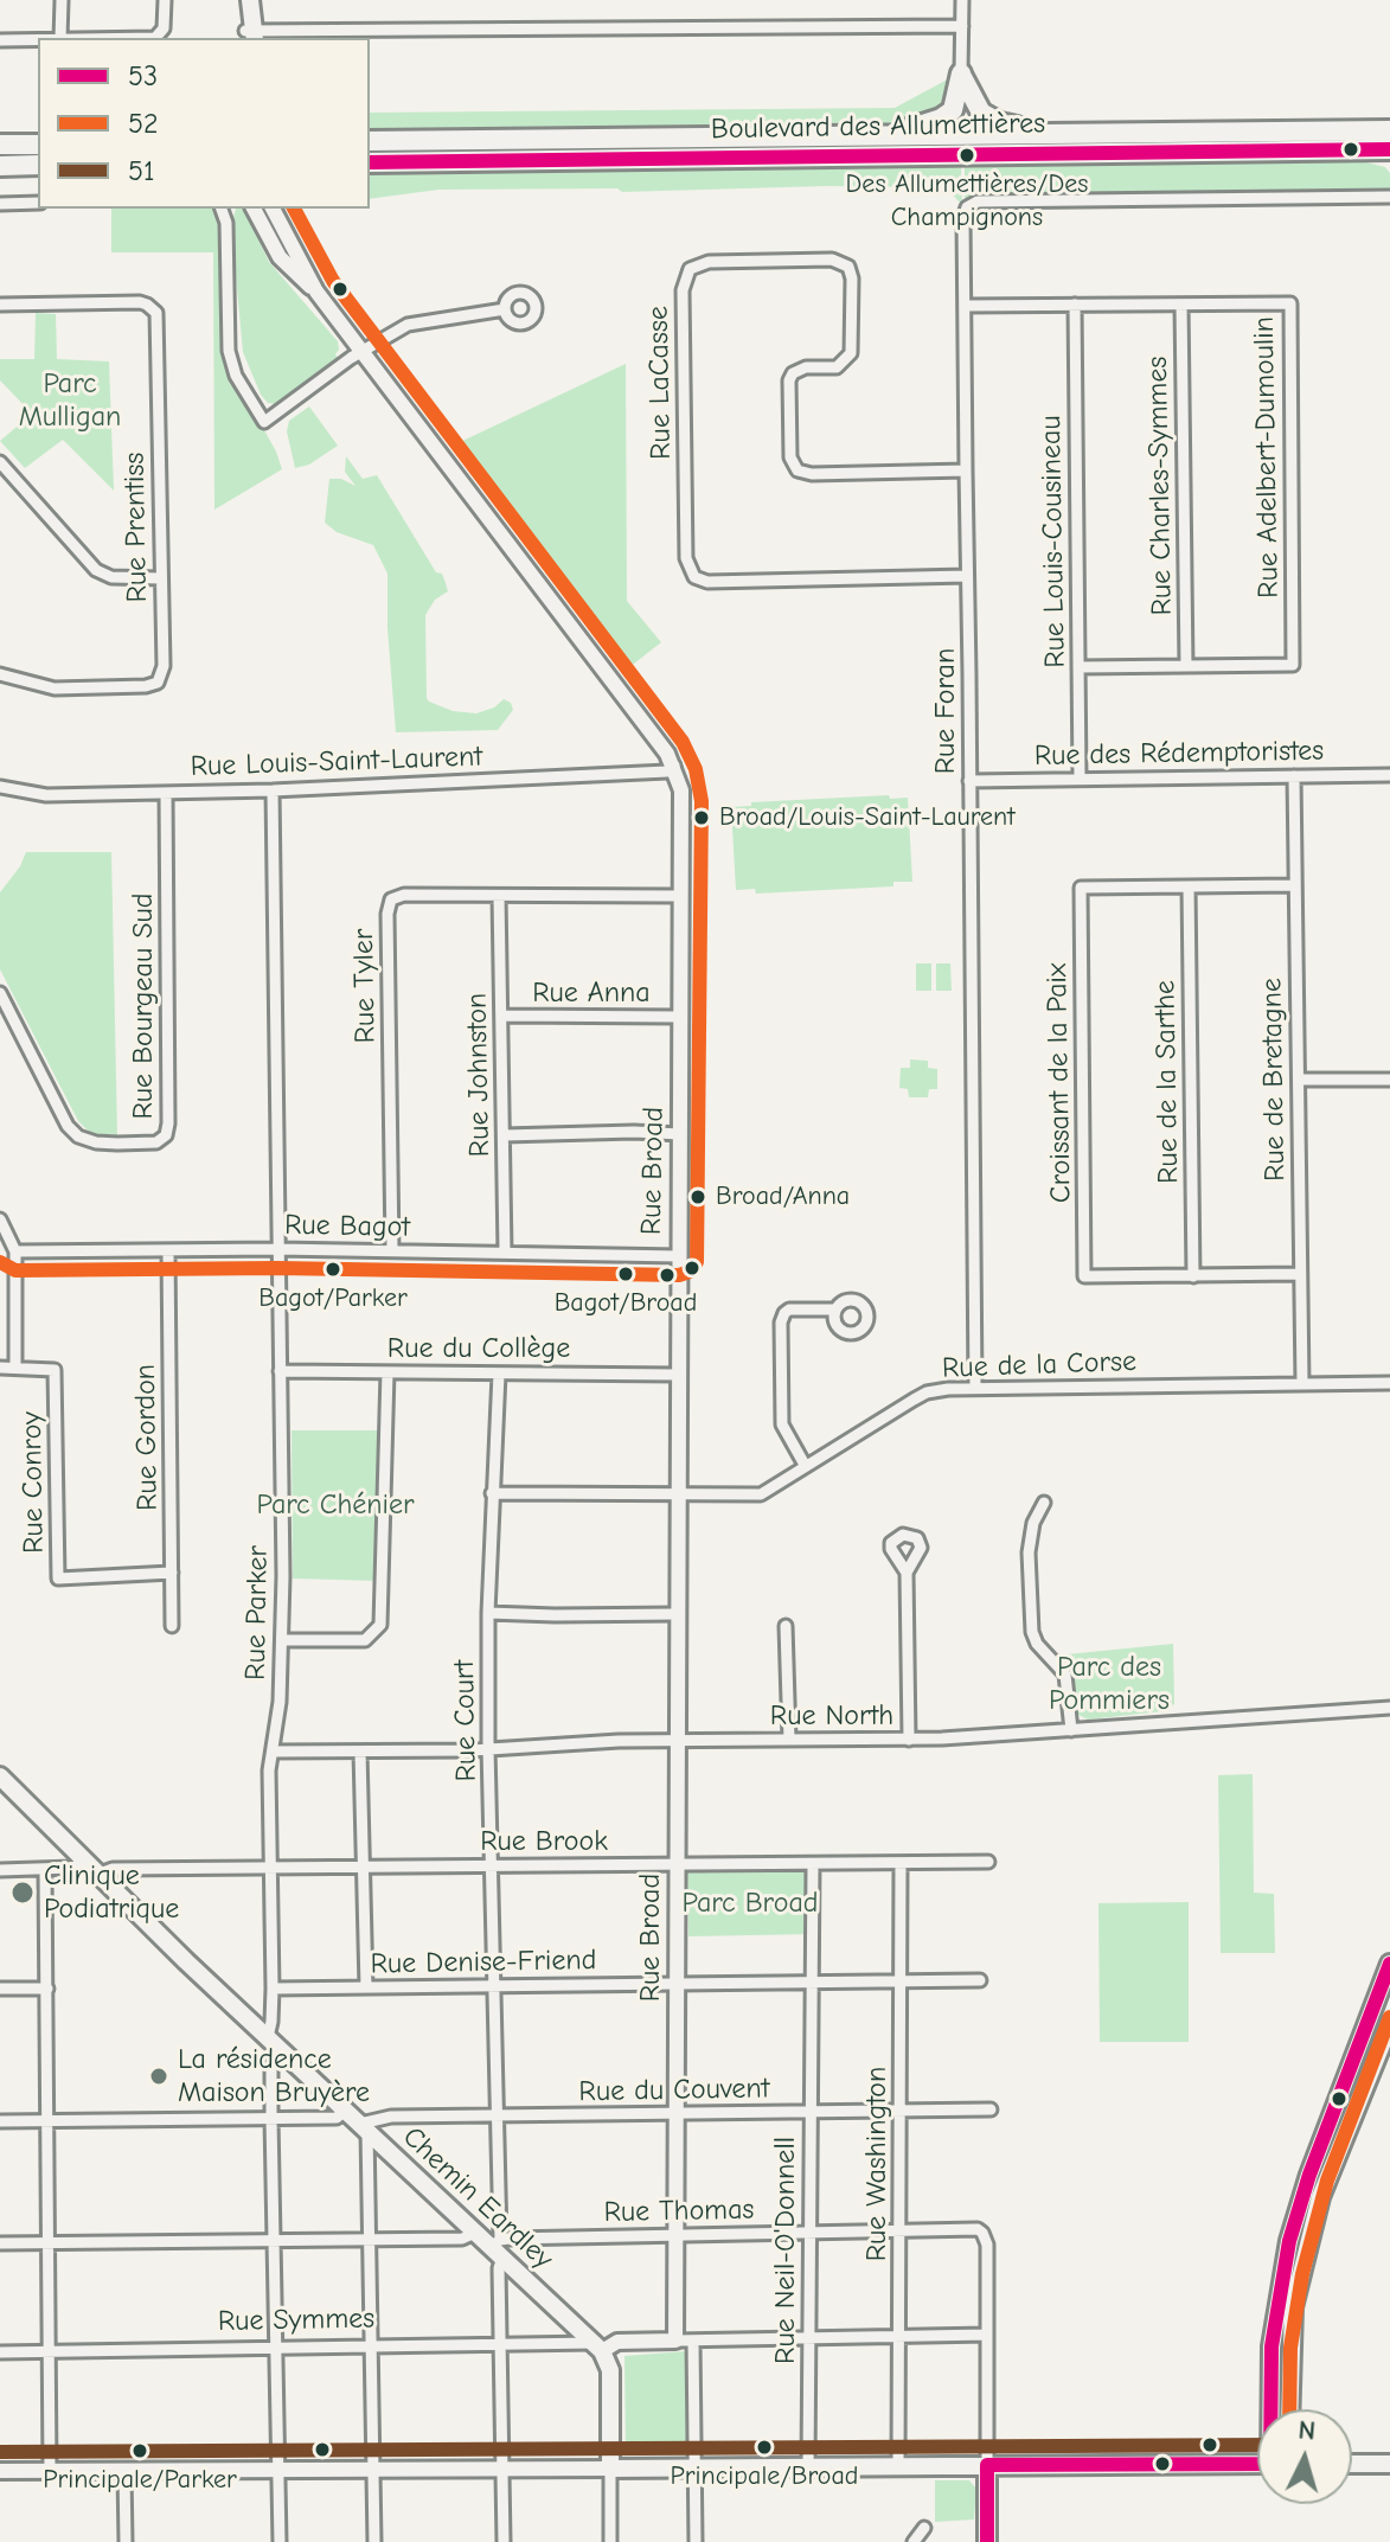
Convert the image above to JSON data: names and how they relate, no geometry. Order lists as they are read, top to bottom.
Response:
{
  "streets": {
    "highway": ["Boulevard des Allumettières"],
    "main road": ["Chemin Eardley"],
    "street": [
      "Rue LaCasse",
      "Rue Adelbert-Dumoulin",
      "Rue Charles-Symmes",
      "Rue Prentiss",
      "Rue Louis-Cousineau",
      "Rue Foran",
      "Rue des Rédemptoristes",
      "Rue Louis-Saint-Laurent",
      "Rue Tyler",
      "Rue Anna",
      "Rue Bourgeau Sud",
      "Rue Johnston",
      "Rue de Bretagne",
      "Rue de la Sarthe",
      "Croissant de la Paix",
      "Rue Broad",
      "Rue Bagot",
      "Rue du Collège",
      "Rue de la Corse",
      "Rue Gordon",
      "Rue Conroy",
      "Rue Parker",
      "Rue North",
      "Rue Court",
      "Rue Brook",
      "Rue Denise-Friend",
      "Rue du Couvent",
      "Rue Washington",
      "Rue Thomas",
      "Rue Neil-O'Donnell",
      "Rue Symmes"
    ]
  },
  "crossings": [
    ["Rue LaCasse", "Rue Foran"],
    ["Rue Adelbert-Dumoulin", "Rue Charles-Symmes"],
    ["Rue Adelbert-Dumoulin", "Rue Louis-Cousineau"],
    ["Rue Adelbert-Dumoulin", "Rue Foran"],
    ["Rue Louis-Cousineau", "Rue des Rédemptoristes"],
    ["Rue Foran", "Rue des Rédemptoristes"],
    ["Rue Foran", "Rue de la Corse"],
    ["Rue des Rédemptoristes", "Rue de Bretagne"],
    ["Rue Louis-Saint-Laurent", "Rue Bourgeau Sud"],
    ["Rue Louis-Saint-Laurent", "Rue Broad"],
    ["Rue Louis-Saint-Laurent", "Rue Parker"],
    ["Rue Tyler", "Rue Johnston"],
    ["Rue Tyler", "Rue Broad"],
    ["Rue Tyler", "Rue Bagot"],
    ["Rue Anna", "Rue Johnston"],
    ["Rue Anna", "Rue Broad"],
    ["Rue Johnston", "Rue Bagot"],
    ["Rue de Bretagne", "Croissant de la Paix"],
    ["Rue de Bretagne", "Rue de la Corse"],
    ["Rue de la Sarthe", "Croissant de la Paix"],
    ["Rue Broad", "Rue Bagot"],
    ["Rue Broad", "Rue du Collège"],
    ["Rue Broad", "Rue de la Corse"],
    ["Rue Broad", "Rue North"],
    ["Rue Broad", "Rue Brook"],
    ["Rue Broad", "Rue Denise-Friend"],
    ["Rue Broad", "Rue du Couvent"],
    ["Rue Broad", "Rue Thomas"],
    ["Rue Broad", "Rue Symmes"],
    ["Rue Bagot", "Rue Gordon"],
    ["Rue Bagot", "Rue Parker"],
    ["Rue du Collège", "Rue Parker"],
    ["Rue du Collège", "Rue Court"],
    ["Rue de la Corse", "Rue Court"],
    ["Rue Gordon", "Rue Conroy"],
    ["Rue Parker", "Rue North"],
    ["Rue Parker", "Rue Brook"],
    ["Rue Parker", "Rue Denise-Friend"],
    ["Rue Parker", "Chemin Eardley"],
    ["Rue Parker", "Rue Symmes"],
    ["Rue North", "Rue Court"],
    ["Rue Court", "Rue Brook"],
    ["Rue Court", "Rue Denise-Friend"],
    ["Rue Court", "Rue du Couvent"],
    ["Rue Court", "Chemin Eardley"],
    ["Rue Court", "Rue Thomas"],
    ["Rue Court", "Rue Symmes"],
    ["Rue Brook", "Rue Washington"],
    ["Rue Brook", "Chemin Eardley"],
    ["Rue Brook", "Rue Neil-O'Donnell"],
    ["Rue Denise-Friend", "Rue Washington"],
    ["Rue Denise-Friend", "Rue Neil-O'Donnell"],
    ["Rue du Couvent", "Rue Washington"],
    ["Rue du Couvent", "Chemin Eardley"],
    ["Rue du Couvent", "Rue Neil-O'Donnell"],
    ["Rue Washington", "Rue Thomas"],
    ["Rue Washington", "Rue Symmes"],
    ["Chemin Eardley", "Rue Thomas"],
    ["Chemin Eardley", "Rue Symmes"],
    ["Rue Thomas", "Rue Neil-O'Donnell"],
    ["Rue Thomas", "Rue Symmes"],
    ["Rue Neil-O'Donnell", "Rue Symmes"]
  ],
  "parks": [
    "Parc Mulligan",
    "Parc Chénier",
    "Parc des Pommiers",
    "Parc Broad"
  ],
  "places": [
    "Des Allumettières/Des Champignons",
    "Broad/Louis-Saint-Laurent",
    "Broad/Anna",
    "Bagot/Parker",
    "Bagot/Broad",
    "Clinique Podiatrique",
    "La résidence Maison Bruyère",
    "Principale/Broad",
    "Principale/Parker"
  ],
  "lines": ["transit line 53", "transit line 52", "transit line 51"],
  "legend": ["53", "52", "51"],
  "north": "top"
}
